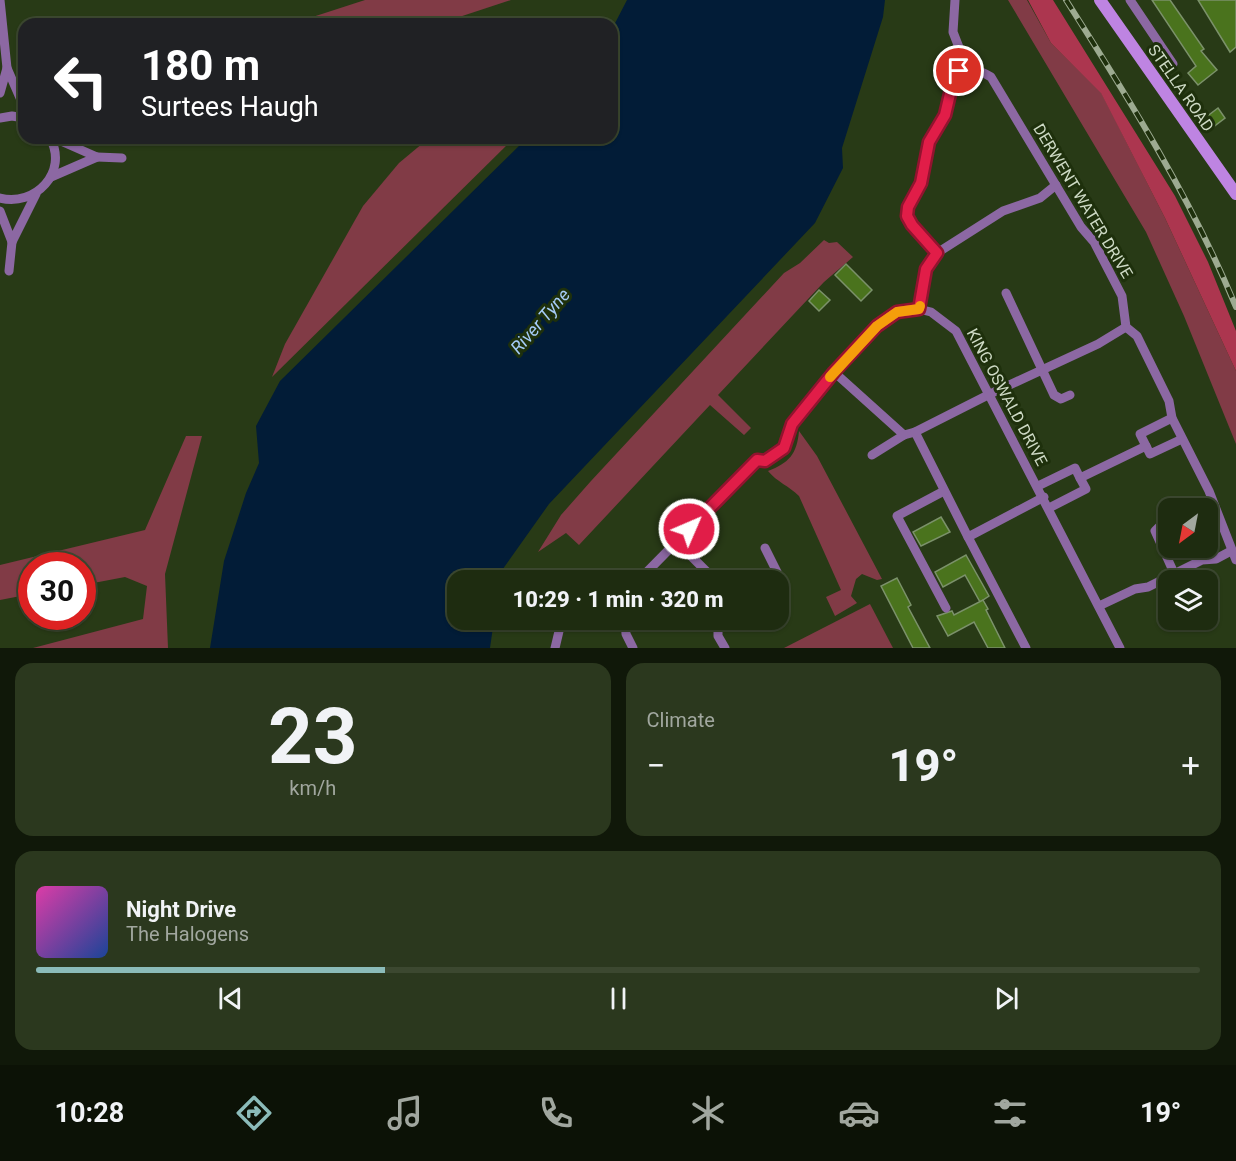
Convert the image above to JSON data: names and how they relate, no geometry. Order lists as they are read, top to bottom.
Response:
{
  "streets": {
    "main road": ["STELLA ROAD"],
    "street": ["DERWENT WATER DRIVE", "KING OSWALD DRIVE"]
  },
  "water": ["River Tyne"],
  "north": "bottom left",
  "page": {
    "turn": ["180 m", "Surtees Haugh"],
    "limit": "30",
    "trip": "10:29 · 1 min · 320 m",
    "tile": [
      ["23", "km/h"],
      "Climate"
    ],
    "heat": ["−", "19°", "+"],
    "song": ["Night Drive", "The Halogens"],
    "tabs": ["10:28", "19°"]
  }
}
